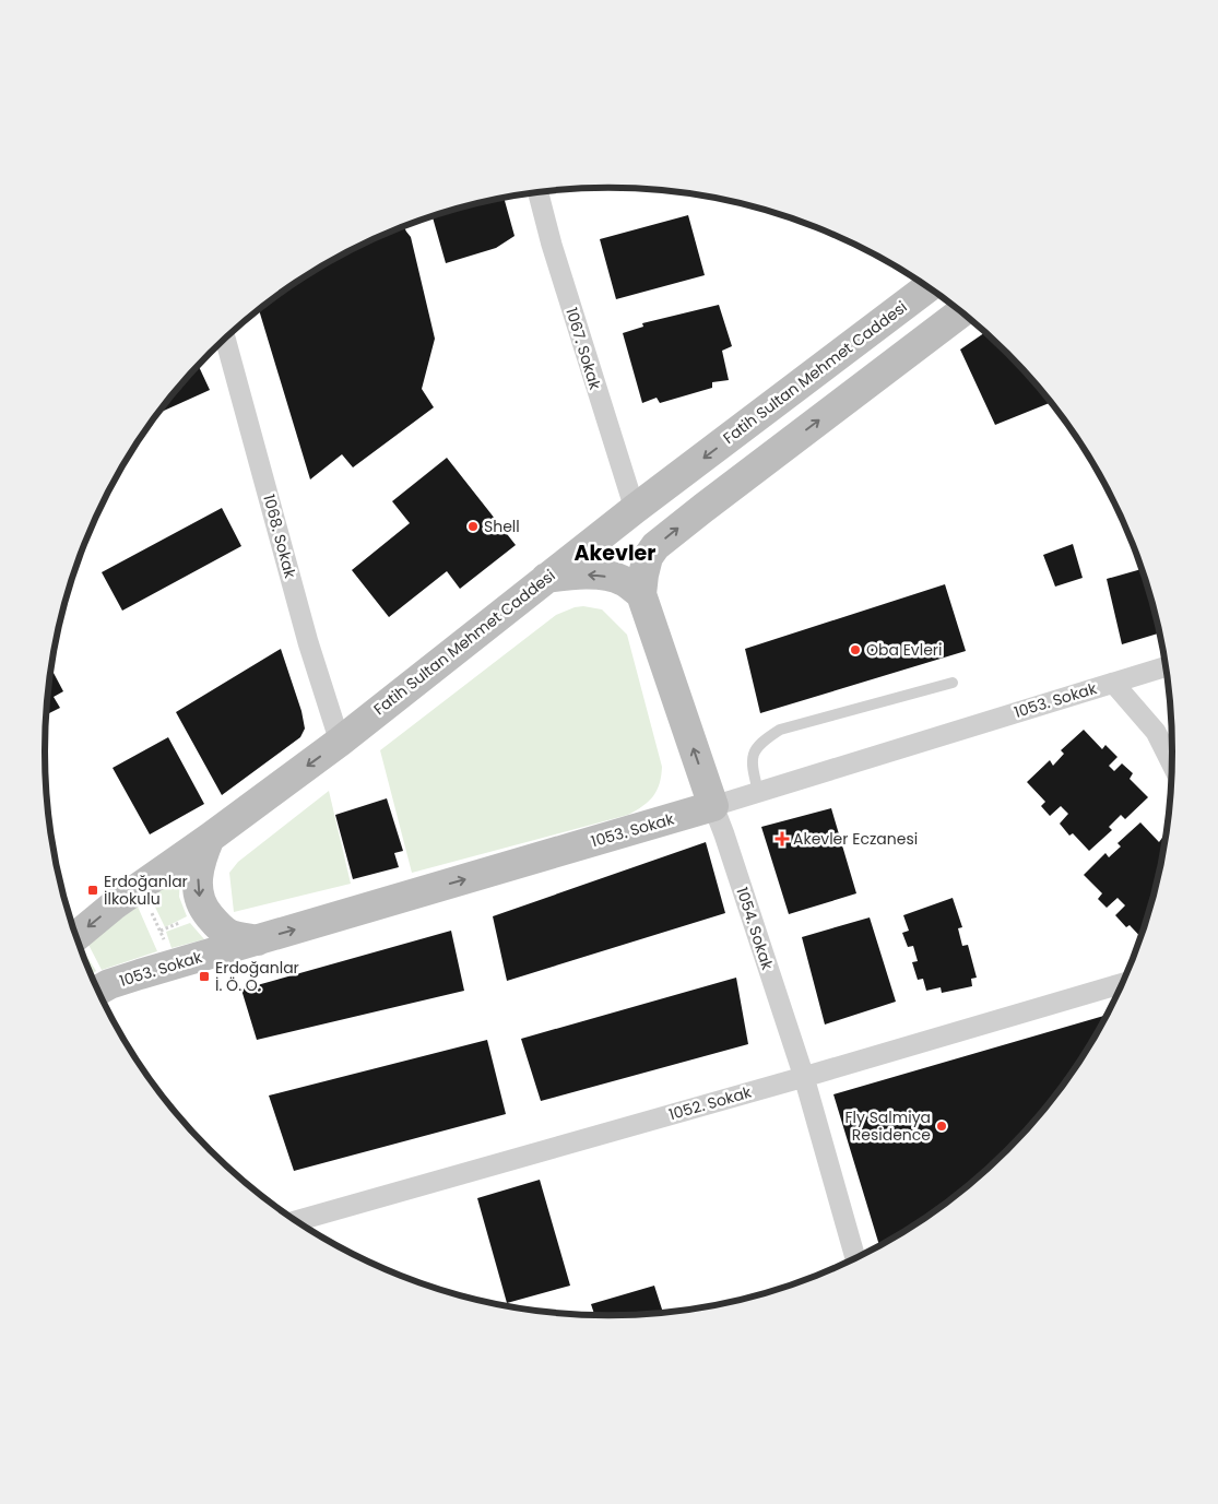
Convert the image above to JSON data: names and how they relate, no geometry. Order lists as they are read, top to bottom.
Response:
{
  "streets": {
    "main road": ["Fatih Sultan Mehmet Caddesi", "1053. Sokak", "1054. Sokak"],
    "street": ["1067. Sokak", "1068. Sokak", "1052. Sokak"]
  },
  "crossings": [
    ["1067. Sokak", "Fatih Sultan Mehmet Caddesi"],
    ["Fatih Sultan Mehmet Caddesi", "1068. Sokak"],
    ["1053. Sokak", "1054. Sokak"],
    ["1054. Sokak", "1052. Sokak"]
  ],
  "one_way": ["1053. Sokak"],
  "districts": ["Akevler"],
  "places": {
    "other": ["Shell", "Oba Evleri", "Fly Salmiya Residence"],
    "health": ["Akevler Eczanesi"],
    "transit": ["Erdoğanlar İlkokulu", "Erdoğanlar İ. Ö. O."]
  }
}
